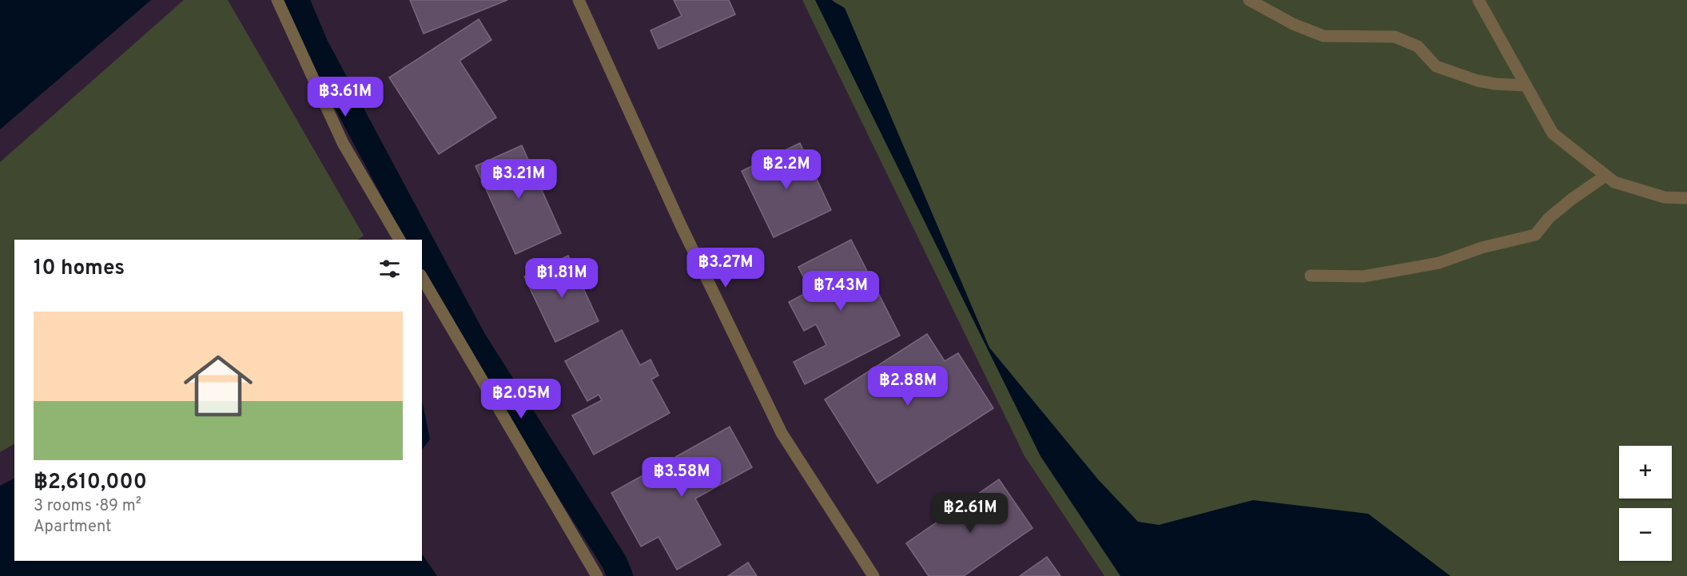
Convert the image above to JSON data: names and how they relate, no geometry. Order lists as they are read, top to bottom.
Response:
{
  "page": {
    "price": [
      "฿3.61M",
      "฿2.2M",
      "฿3.21M",
      "฿3.27M",
      "฿1.81M",
      "฿7.43M",
      "฿2.88M",
      "฿2.05M",
      "฿3.58M",
      "฿2.61M"
    ],
    "heading": "10 homes",
    "list": [
      {
        "name": "฿2,610,000",
        "note": "3 rooms · 89 m² · Apartment"
      }
    ],
    "map_buttons": ["+", "−"]
  }
}
